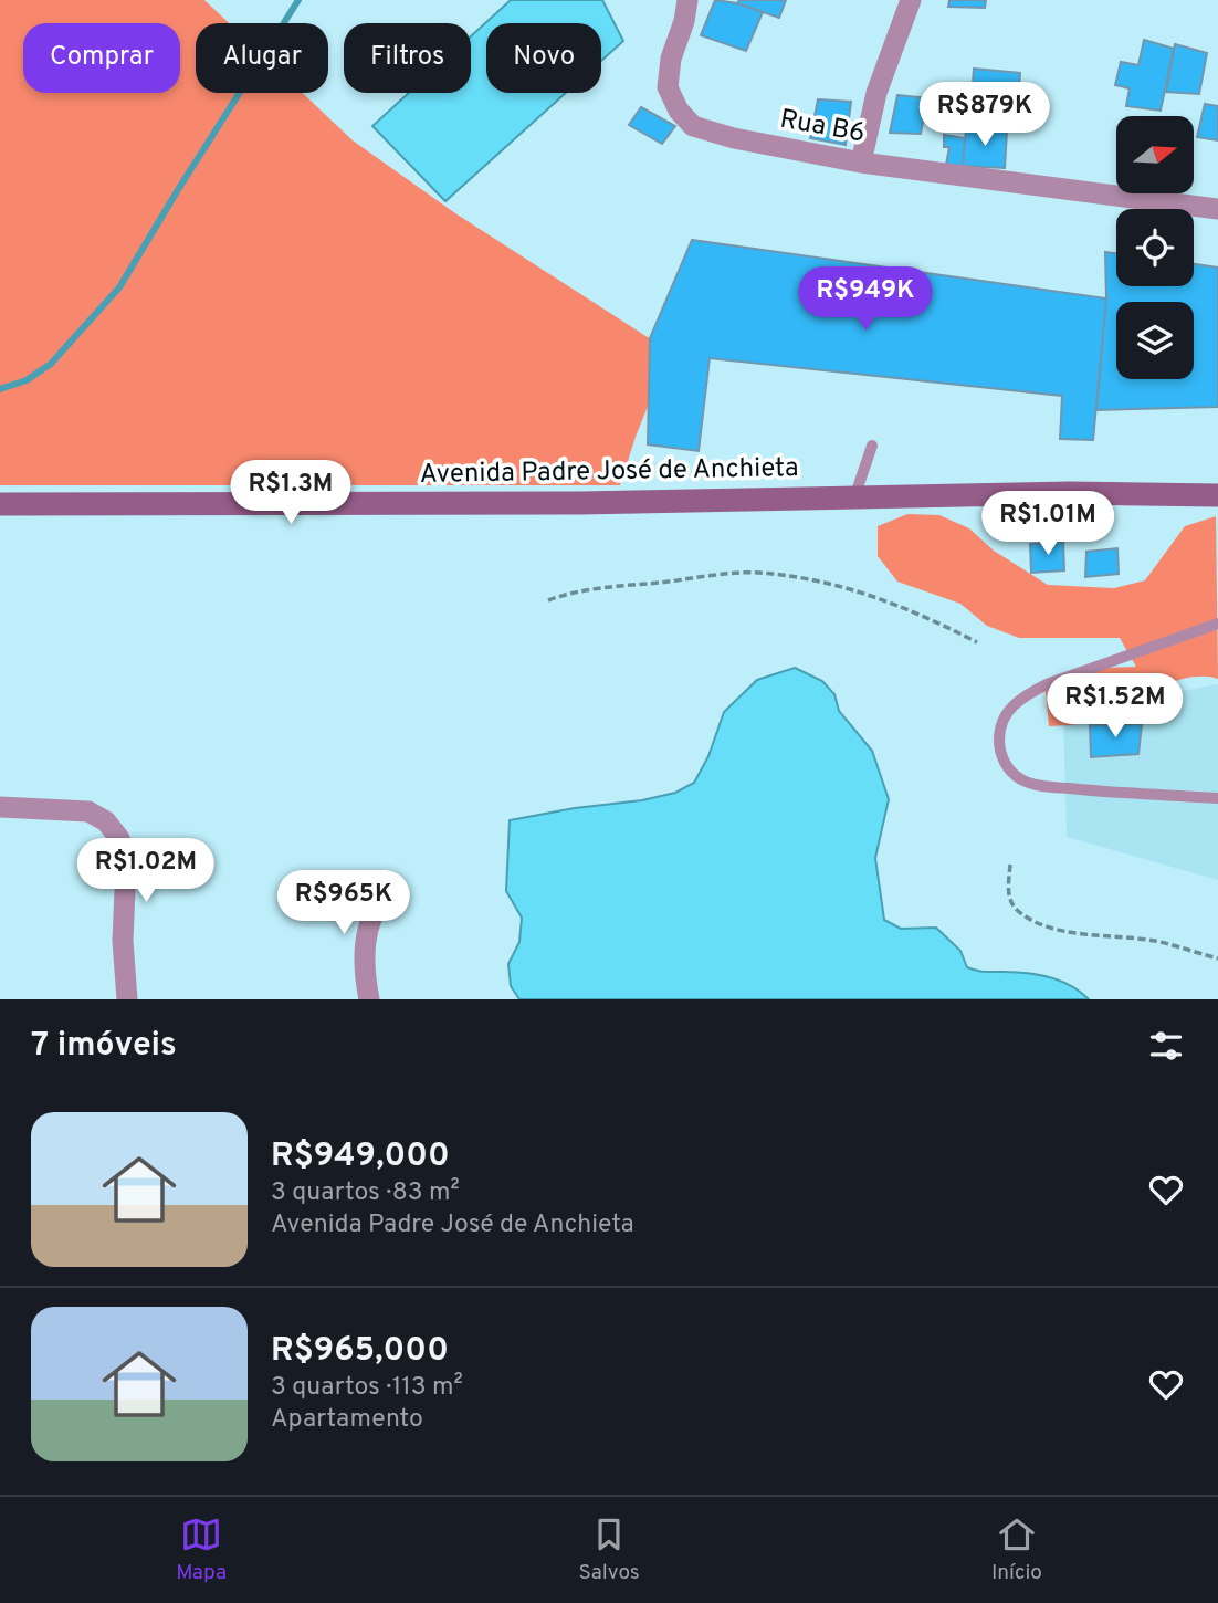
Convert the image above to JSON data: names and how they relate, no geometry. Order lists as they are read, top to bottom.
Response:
{
  "streets": {
    "main road": ["Avenida Padre José de Anchieta"],
    "street": ["Rua B6"]
  },
  "north": "right",
  "page": {
    "chip": [
      "Comprar",
      "Alugar",
      "Filtros",
      "Novo"
    ],
    "price": [
      "R$879K",
      "R$949K",
      "R$1.3M",
      "R$1.01M",
      "R$1.52M",
      "R$1.02M",
      "R$965K"
    ],
    "heading": "7 imóveis",
    "list": [
      {
        "name": "R$949,000",
        "note": "3 quartos · 83 m² · Avenida Padre José de Anchieta"
      },
      {
        "name": "R$965,000",
        "note": "3 quartos · 113 m² · Apartamento"
      }
    ],
    "tabs": ["Mapa", "Salvos", "Início"]
  }
}
